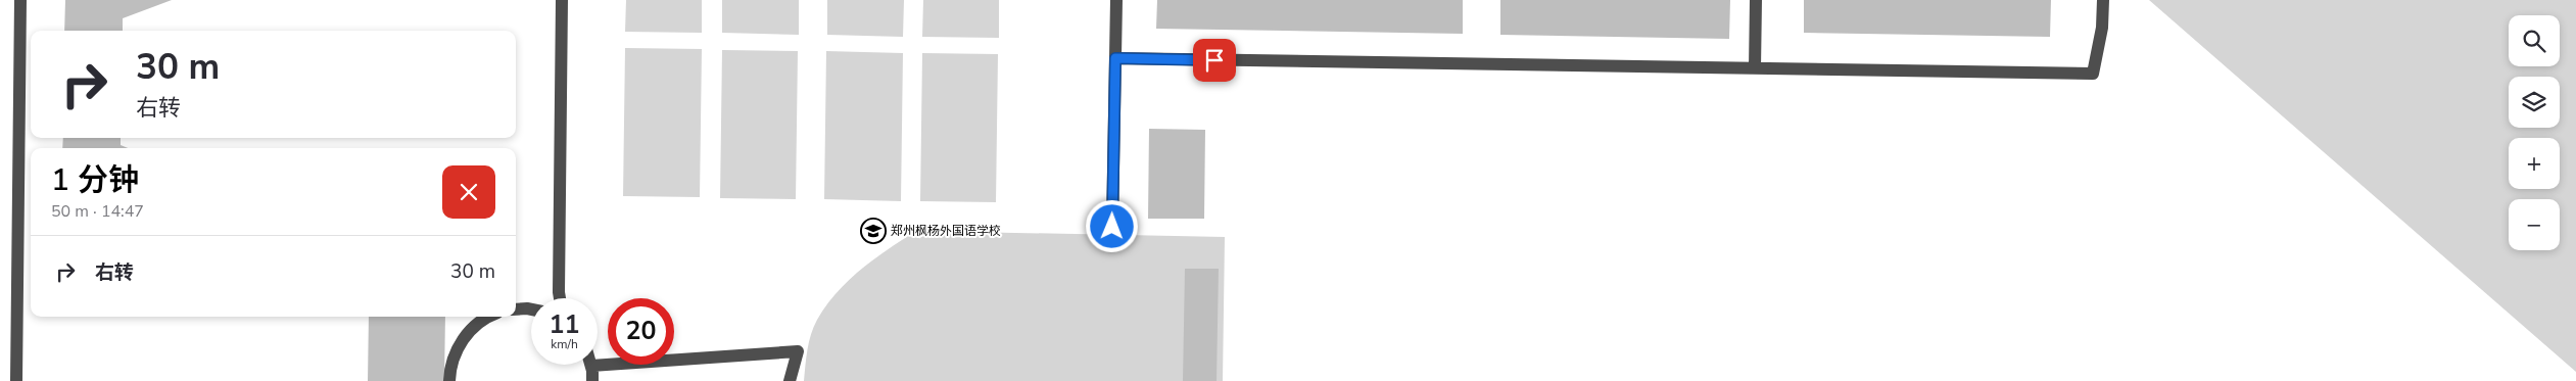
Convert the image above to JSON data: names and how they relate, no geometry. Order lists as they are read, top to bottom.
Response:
{
  "places": {
    "school or university": ["郑州枫杨外国语学校"]
  },
  "page": {
    "map_buttons": ["+", "−"],
    "turn": ["30 m", "右转"],
    "heading": ["1 分钟", "50 m · 14:47"],
    "list": [
      {
        "name": "右转",
        "value": "30 m"
      }
    ],
    "speed": "11 km/h",
    "limit": "20"
  }
}
